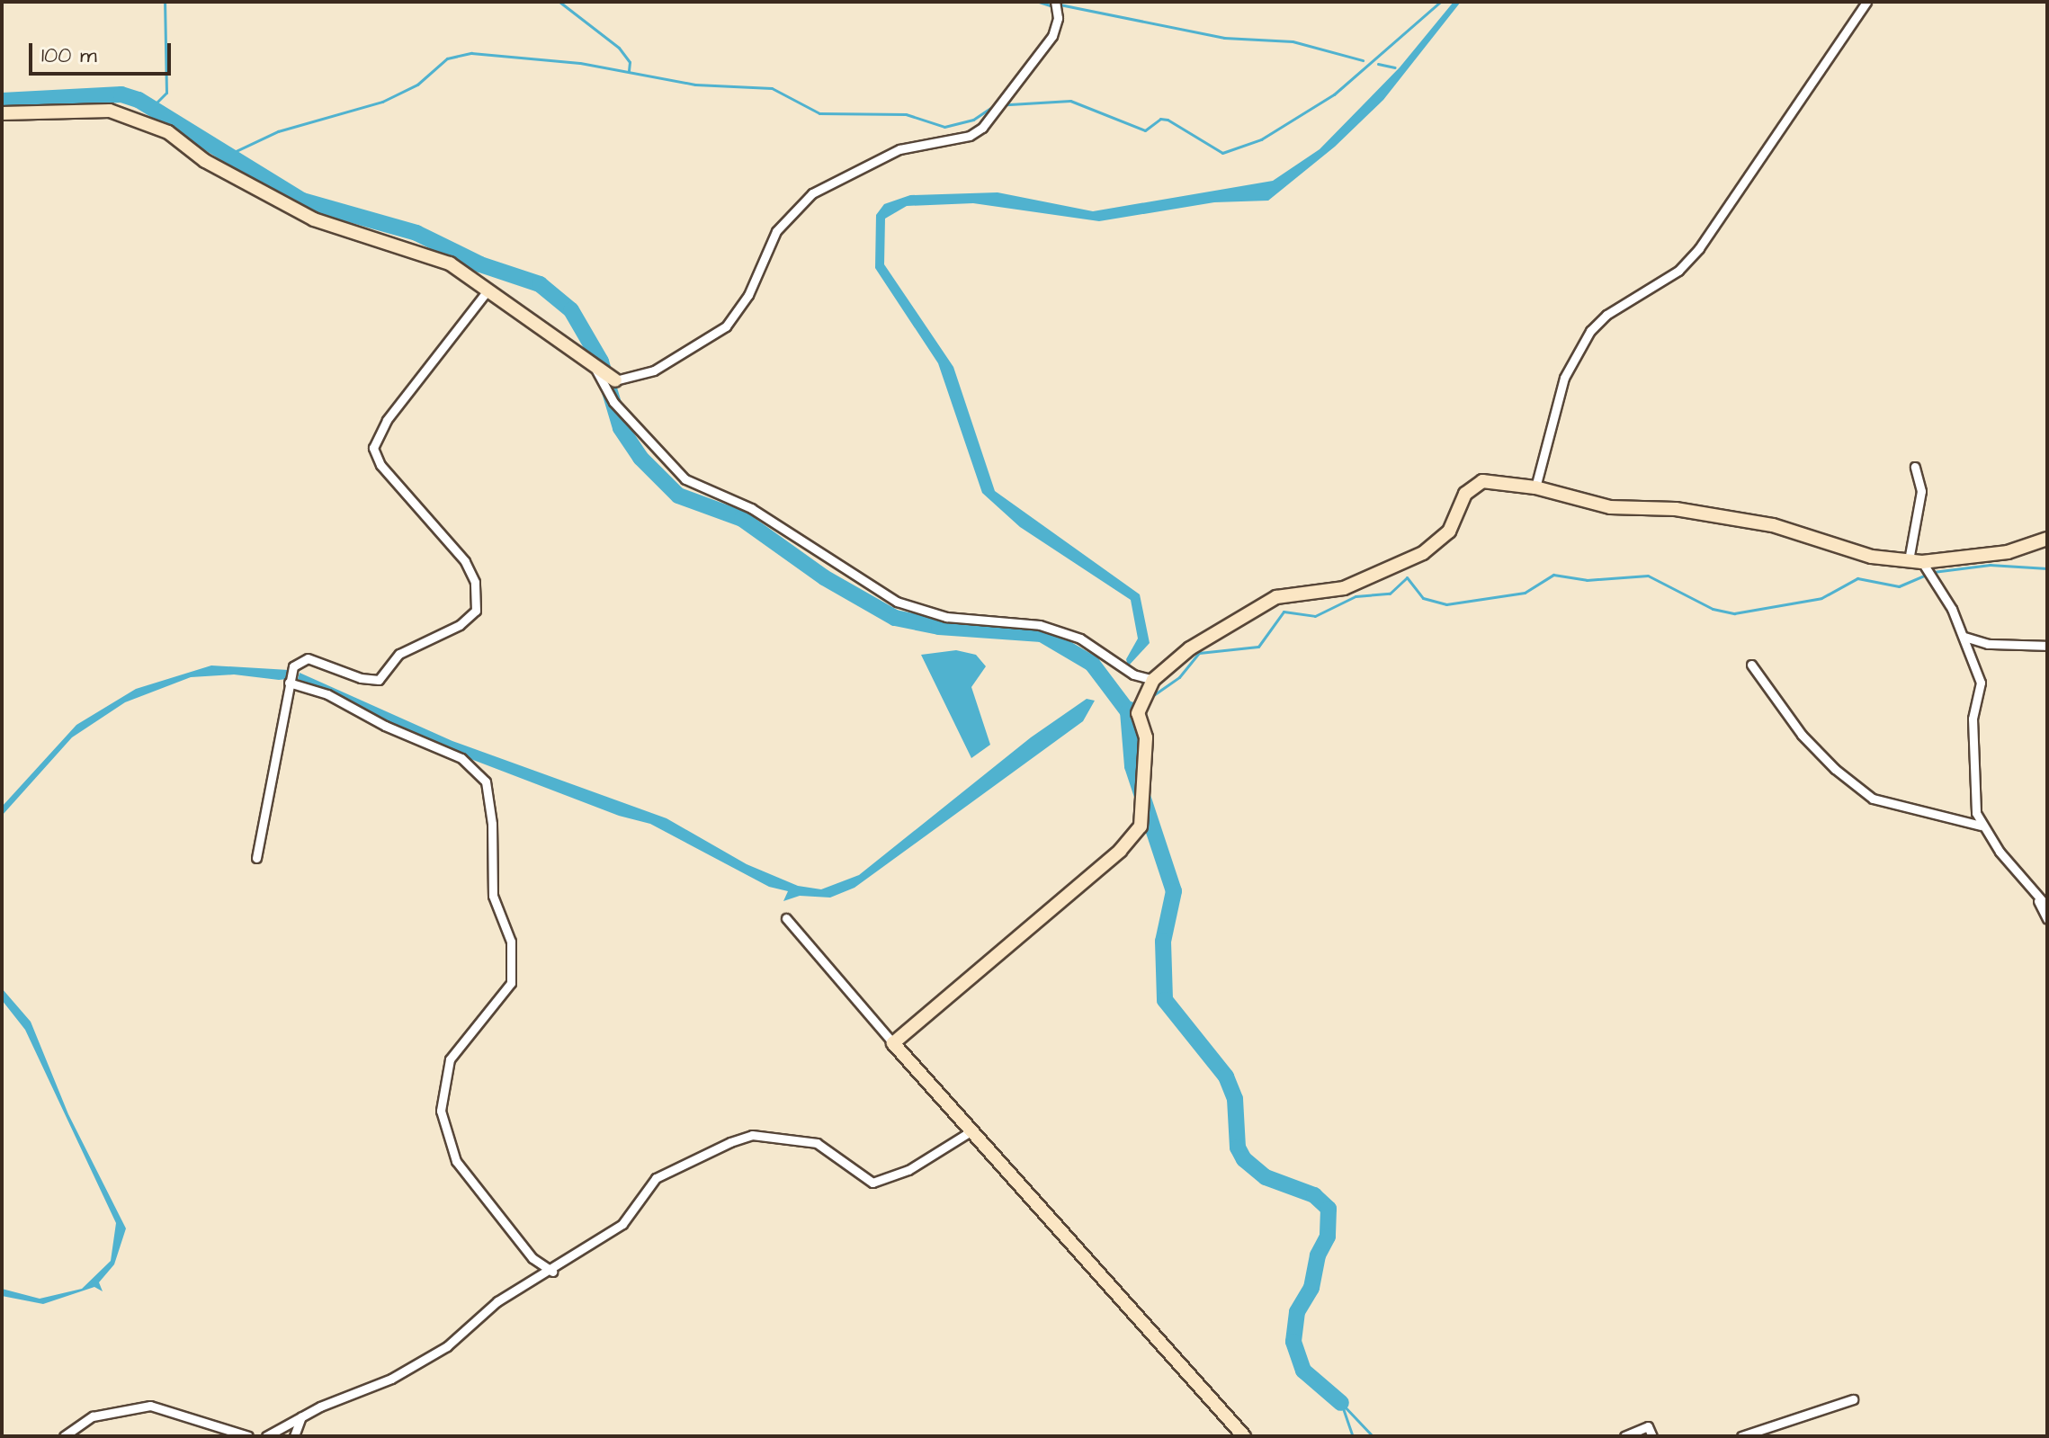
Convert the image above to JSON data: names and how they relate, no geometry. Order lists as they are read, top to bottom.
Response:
{
  "scale_bar": "100 m"
}
